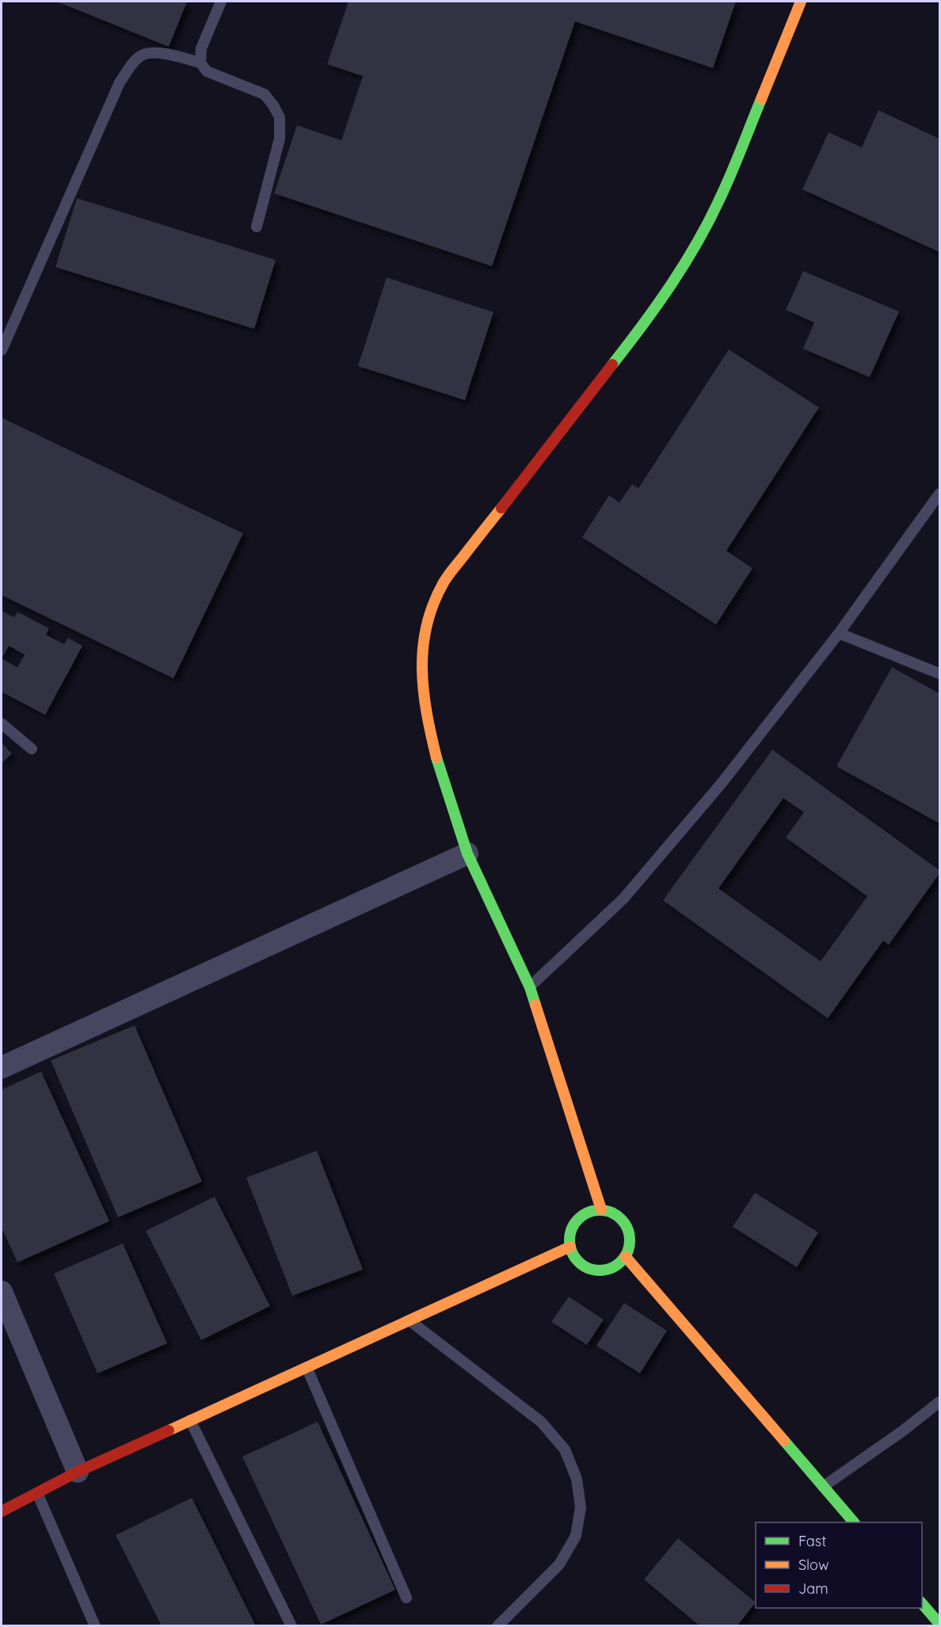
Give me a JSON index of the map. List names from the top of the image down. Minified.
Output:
{"legend":["Fast","Slow","Jam"]}
